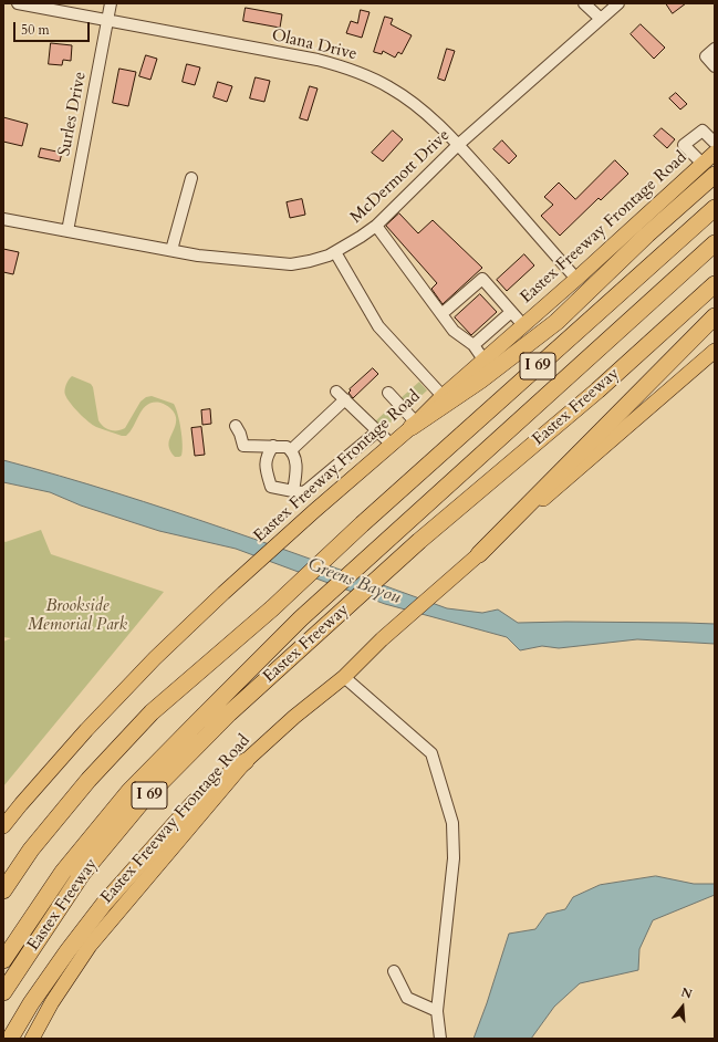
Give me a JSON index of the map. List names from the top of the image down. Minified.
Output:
{"streets":{"highway":["I 69","Eastex Freeway"],"main road":["Eastex Freeway Frontage Road"],"street":["Olana Drive","Surles Drive","McDermott Drive"]},"crossings":[["Olana Drive","Surles Drive"],["Olana Drive","McDermott Drive"],["Olana Drive","Eastex Freeway Frontage Road"],["Surles Drive","McDermott Drive"]],"water":["Greens Bayou"],"parks":["Brookside Memorial Park"],"scale_bar":"50 m","north":"top"}
